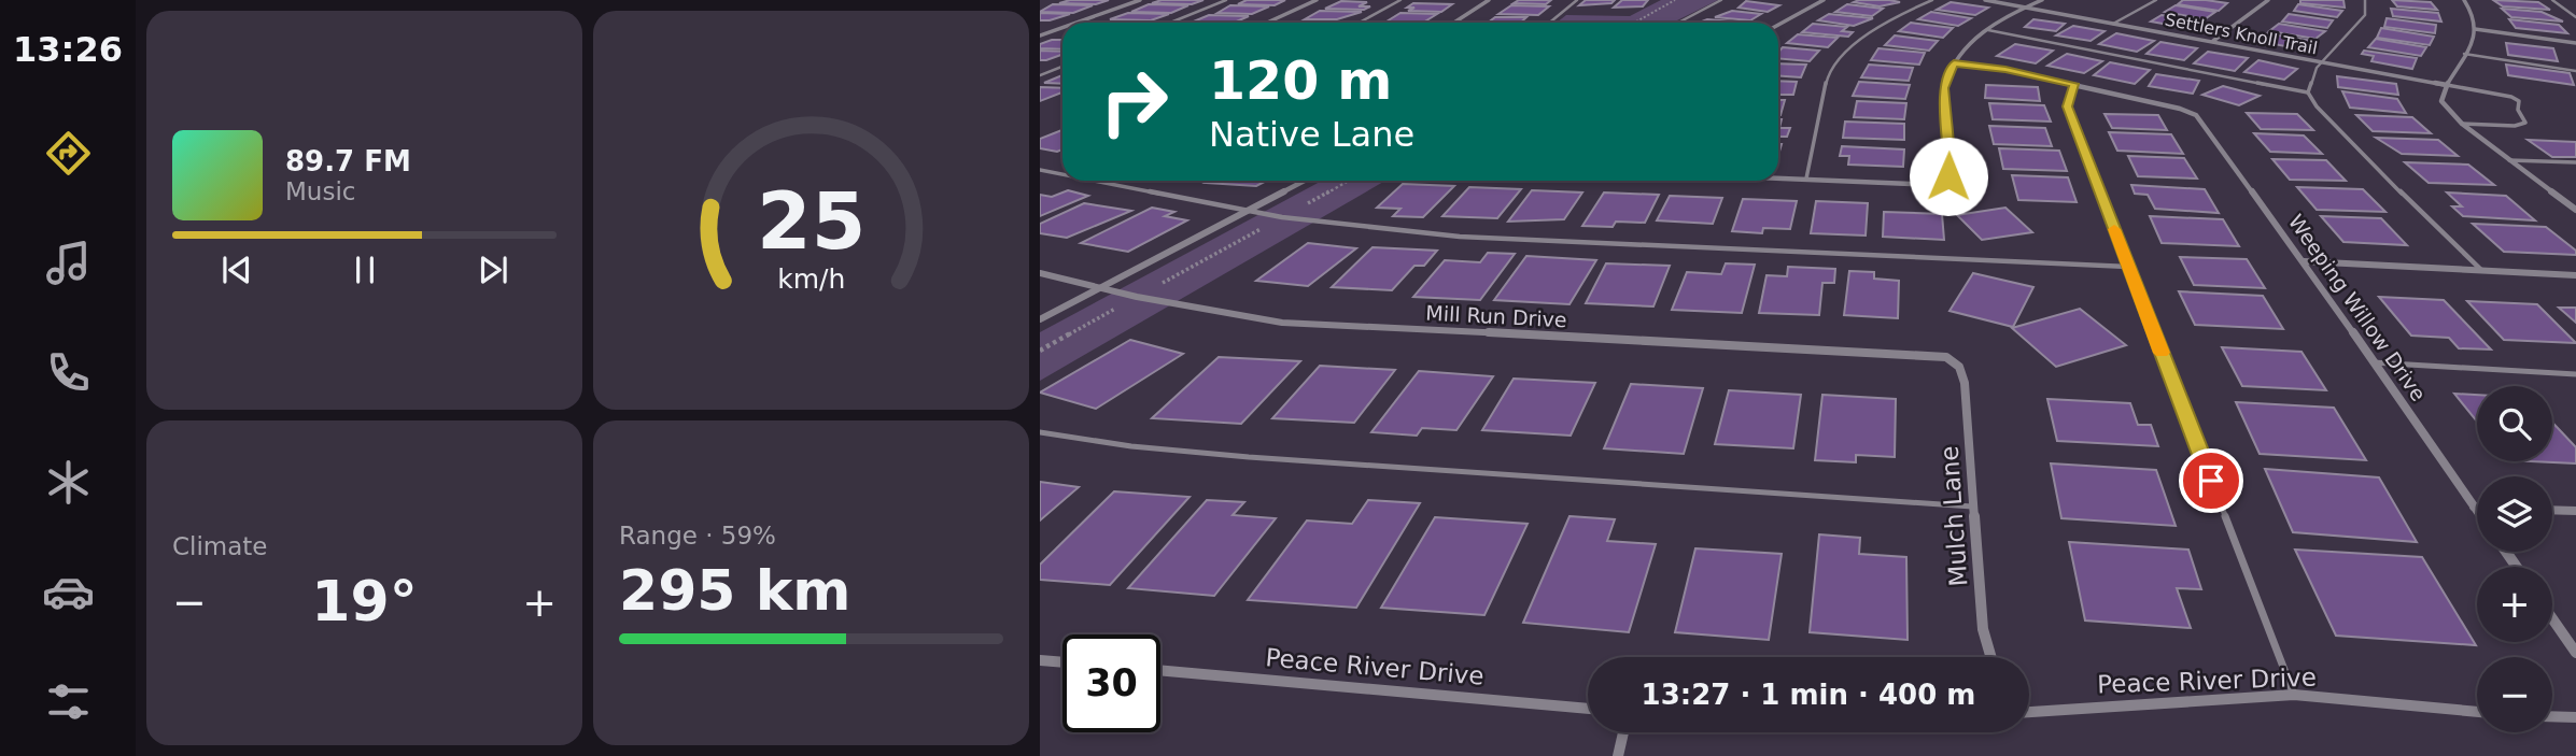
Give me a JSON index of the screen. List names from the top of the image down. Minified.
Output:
{"streets":{"street":["Settlers Knoll Trail","Weeping Willow Drive","Mill Run Drive","Mulch Lane","Peace River Drive"]},"crossings":[["Mill Run Drive","Mulch Lane"]],"page":{"tabs":"13:26","turn":["120 m","Native Lane"],"song":["89.7 FM","Music"],"map_buttons":["+","−"],"tile":["Climate",["Range · 59%","295 km"]],"heat":["−","19°","+"],"limit":"30","trip":"13:27 · 1 min · 400 m","gauge":["25","km/h"]}}
